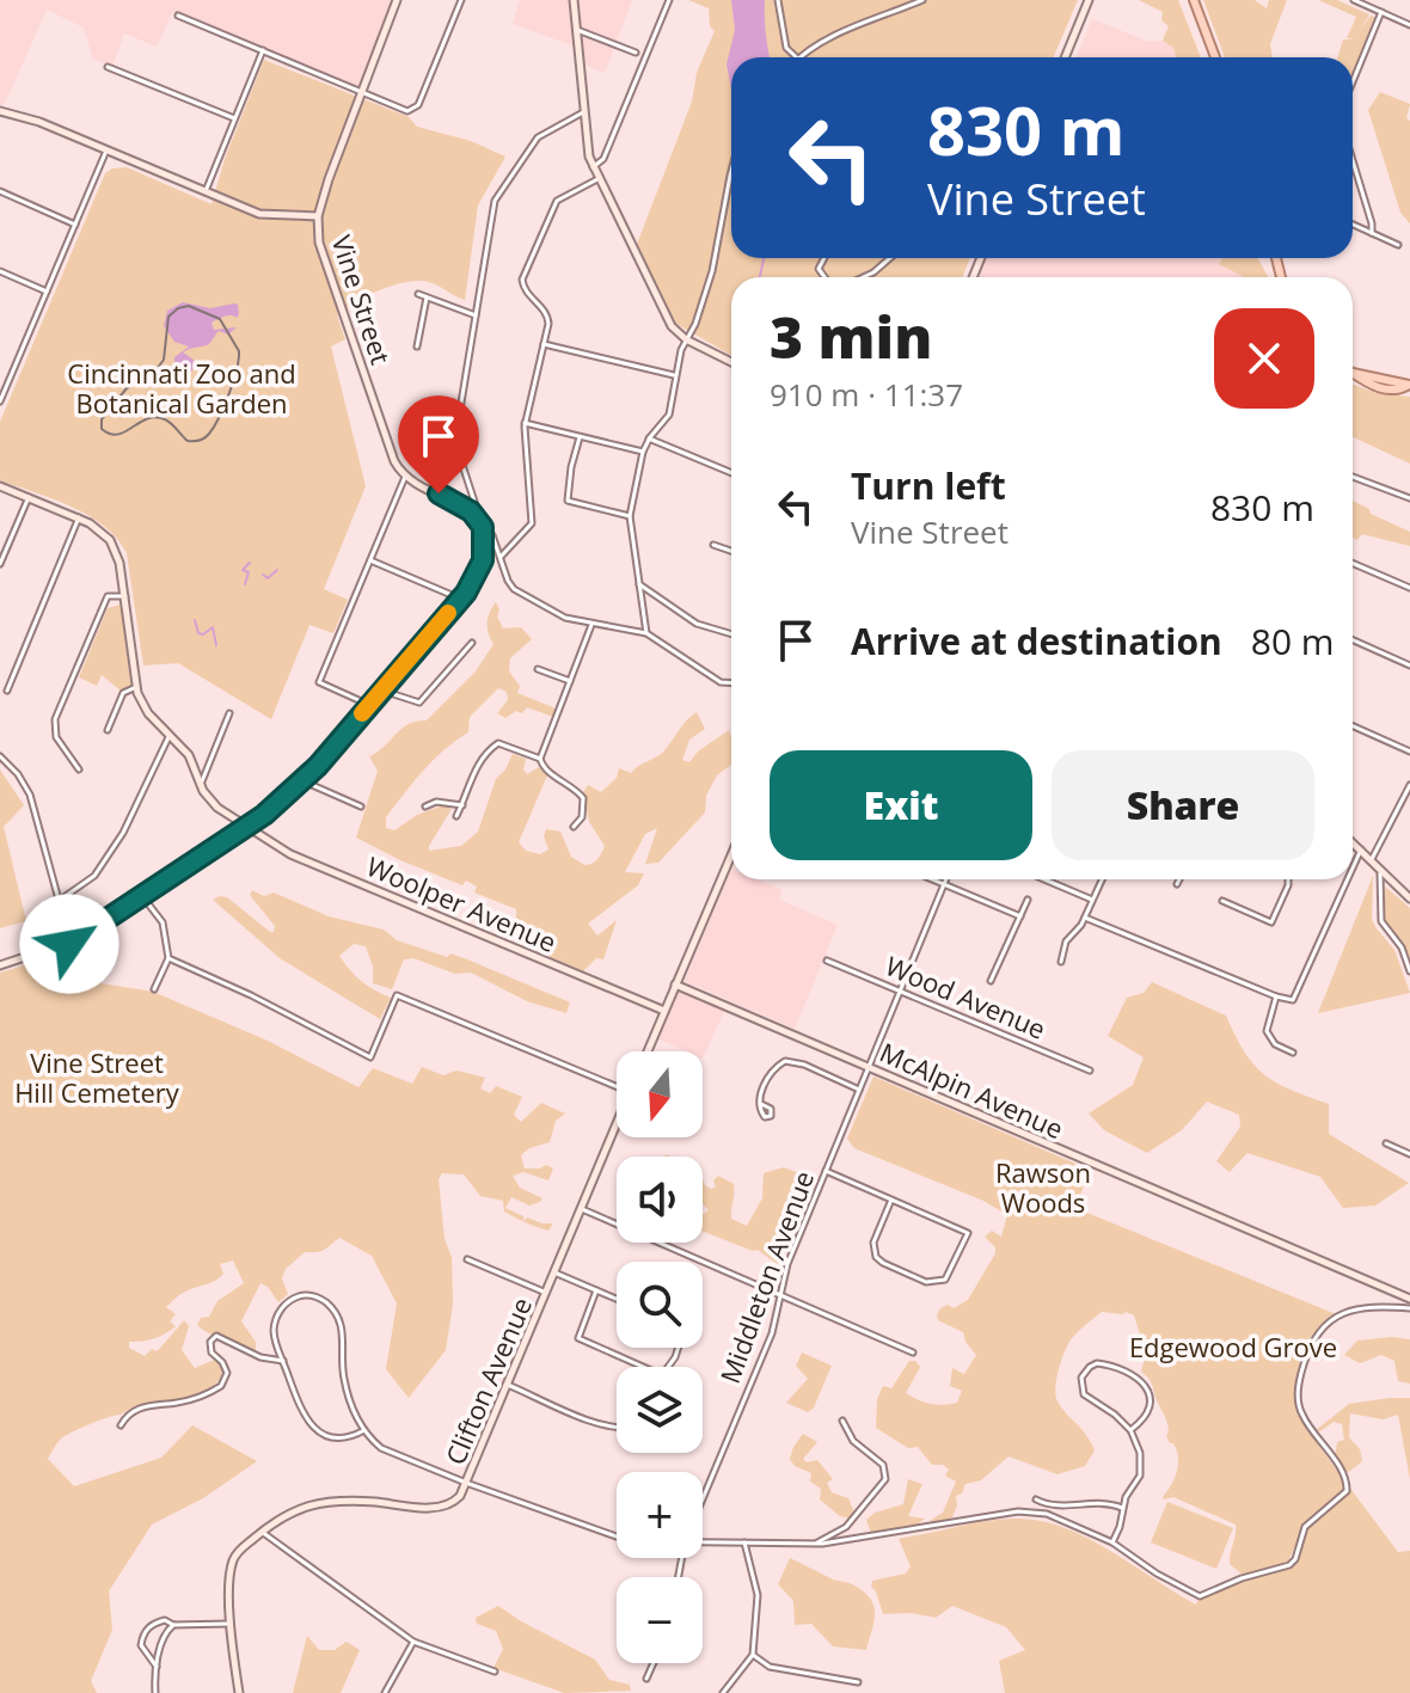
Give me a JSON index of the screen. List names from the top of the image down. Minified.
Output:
{"streets":{"main road":["Vine Street","Woolper Avenue","McAlpin Avenue","Clifton Avenue"],"street":["Wood Avenue","Middleton Avenue"]},"crossings":[["Wood Avenue","Middleton Avenue"],["McAlpin Avenue","Middleton Avenue"]],"parks":["Cincinnati Zoo and Botanical Garden","Vine Street Hill Cemetery","Rawson Woods","Edgewood Grove"],"north":"bottom","page":{"turn":["830 m","Vine Street"],"heading":["3 min","910 m · 11:37"],"list":[{"name":"Turn left","note":"Vine Street","value":"830 m"},{"name":"Arrive at destination","value":"80 m"}],"buttons":["Exit","Share"],"map_buttons":["+","−"]}}
